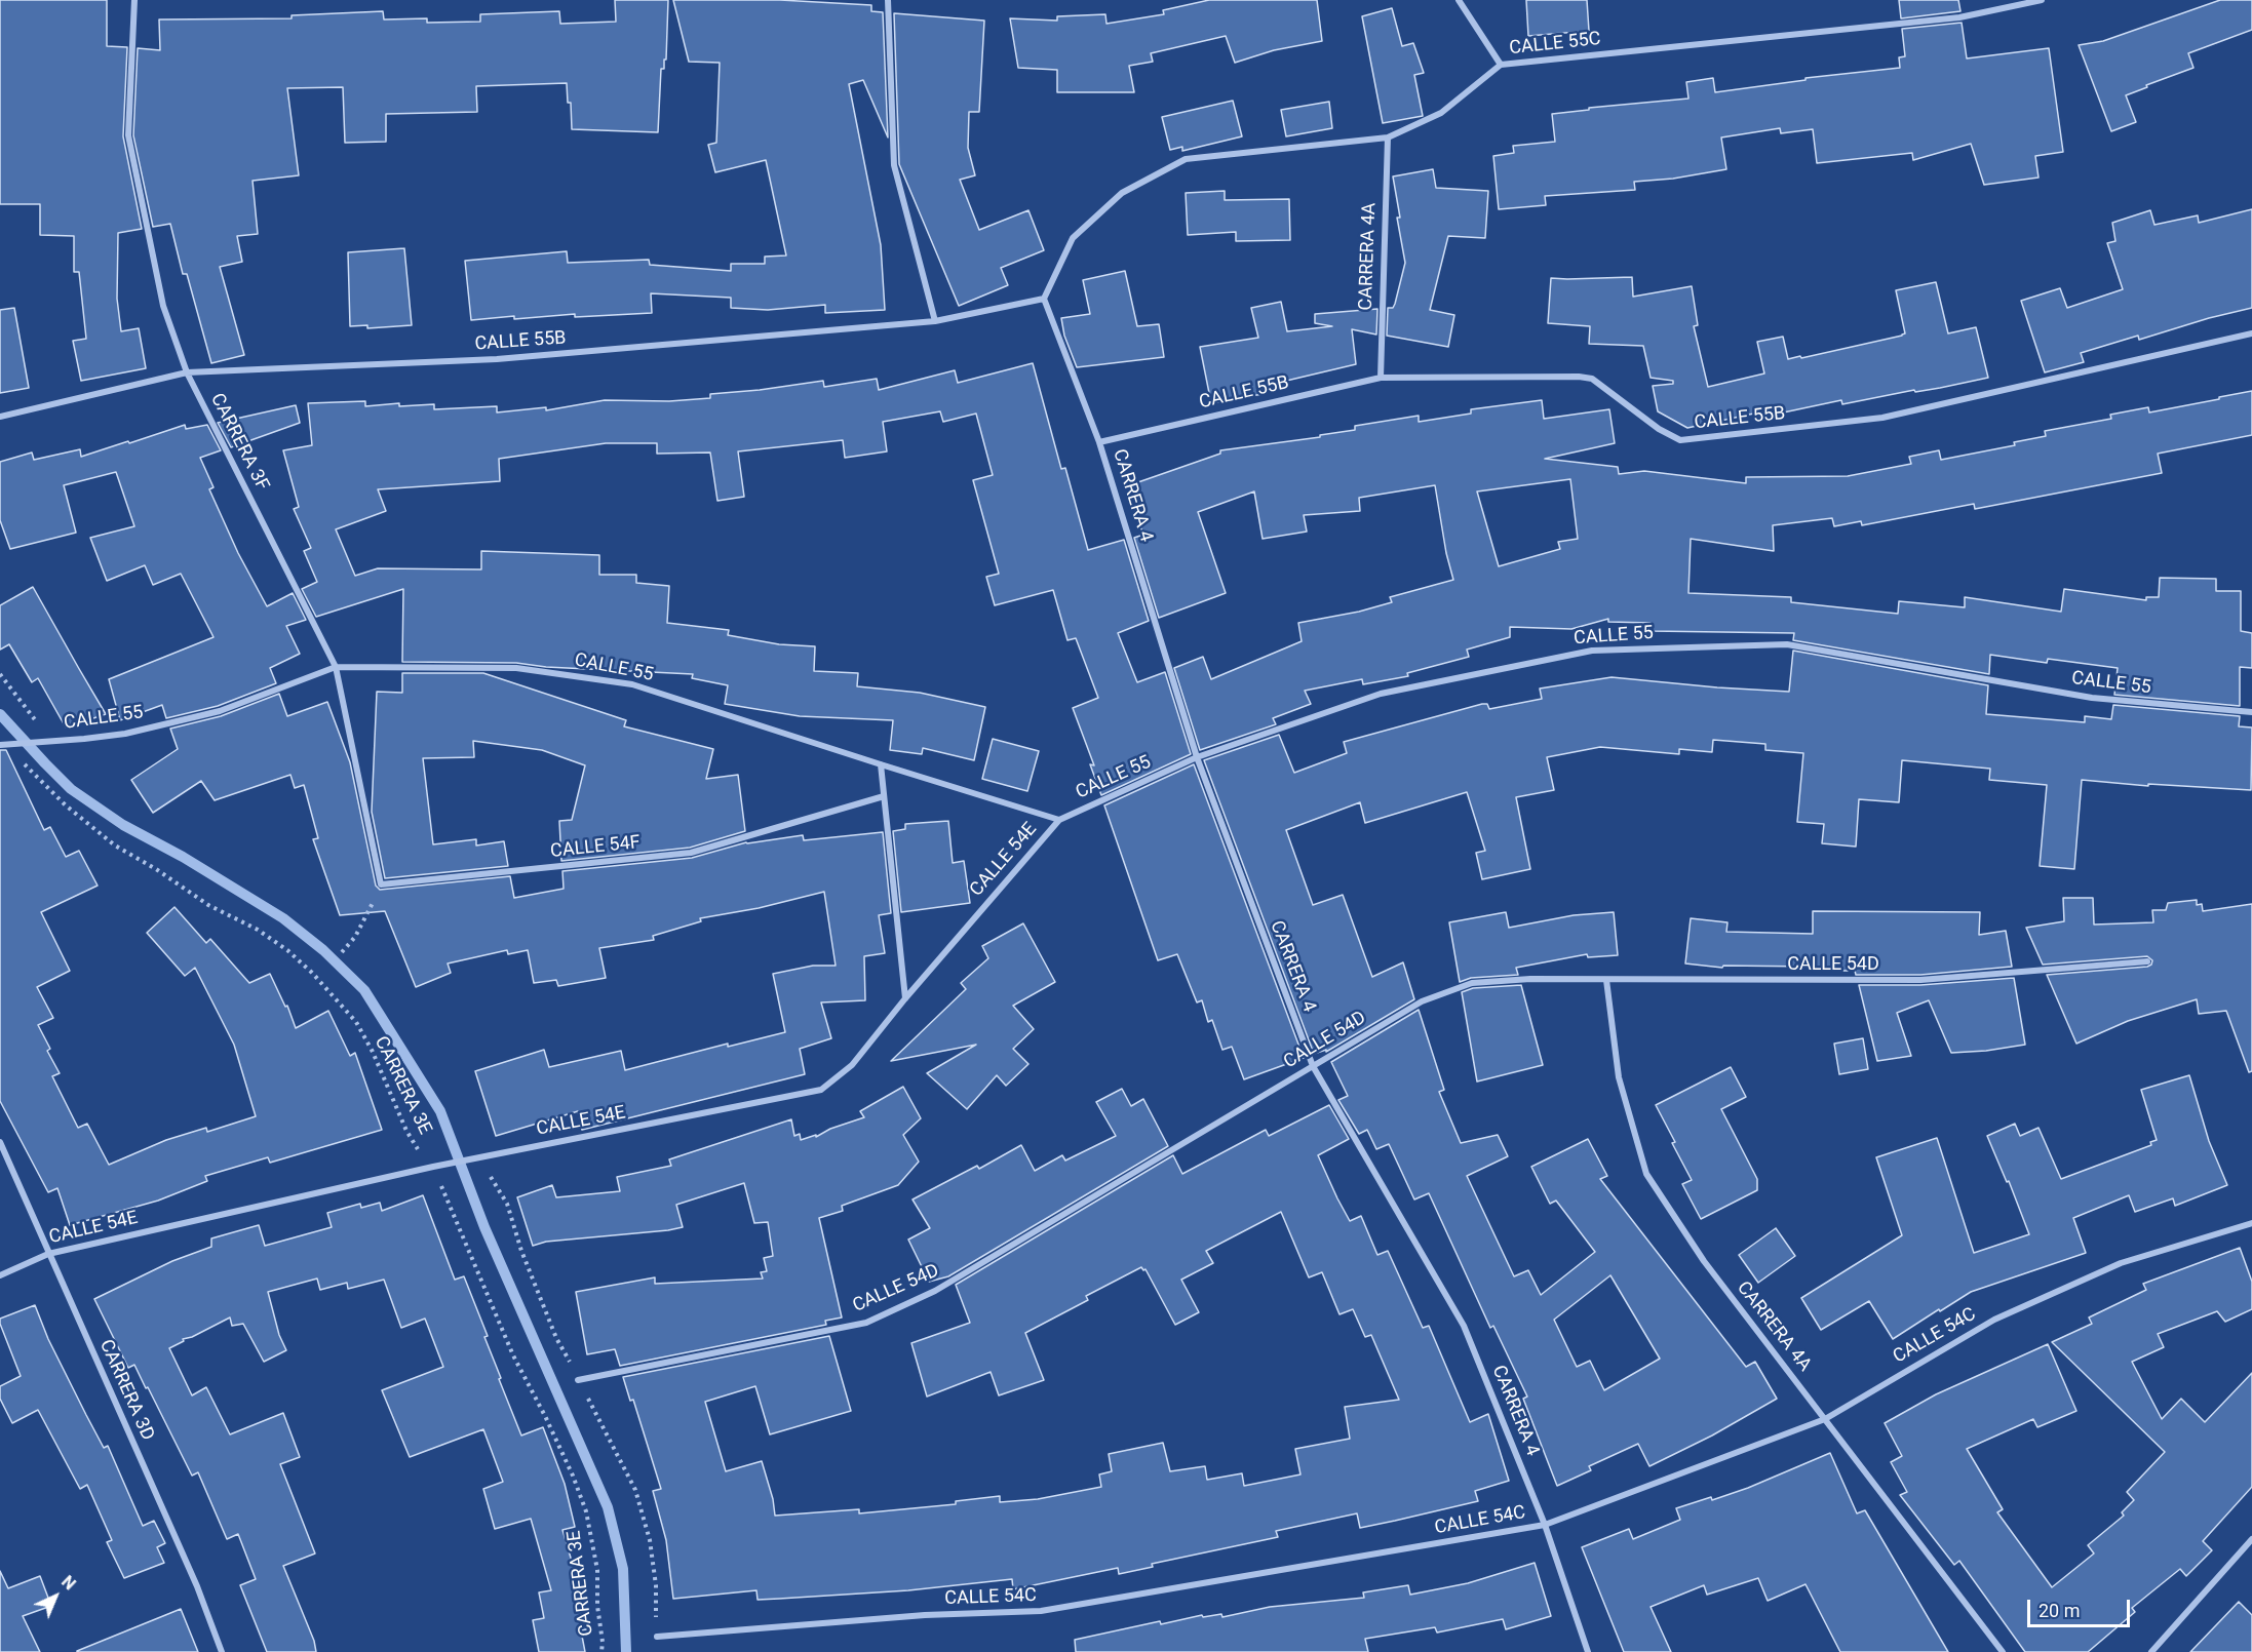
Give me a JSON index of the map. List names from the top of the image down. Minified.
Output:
{"streets":{"street":["CALLE 55C","CARRERA 4A","CALLE 55B","CARRERA 3F","CARRERA 4","CALLE 55","CALLE 54F","CALLE 54E","CALLE 54D","CALLE 54C","CARRERA 3D"],"path":["CARRERA 3E"]},"crossings":[["CALLE 55C","CARRERA 4A"],["CALLE 55C","CALLE 55B"],["CALLE 55C","CARRERA 4"],["CARRERA 4A","CALLE 55B"],["CARRERA 4A","CALLE 54D"],["CARRERA 4A","CALLE 54C"],["CALLE 55B","CARRERA 3F"],["CALLE 55B","CARRERA 4"],["CARRERA 3F","CALLE 55"],["CARRERA 3F","CALLE 54F"],["CARRERA 4","CALLE 55"],["CARRERA 4","CALLE 54D"],["CARRERA 4","CALLE 54C"],["CALLE 55","CALLE 54E"],["CALLE 55","CARRERA 3E"],["CALLE 54E","CARRERA 3E"],["CALLE 54E","CARRERA 3D"]],"scale_bar":"20 m","north":"top right"}
